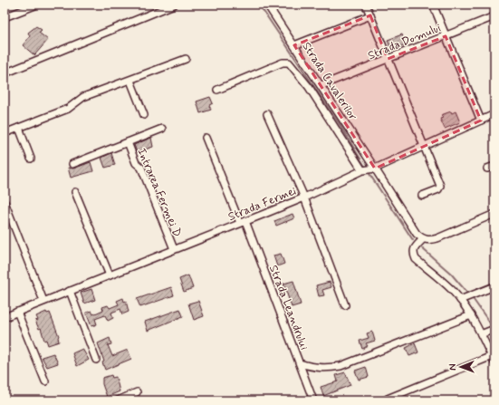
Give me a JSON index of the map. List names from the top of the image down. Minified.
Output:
{"streets":{"street":["Strada Domului","Strada Cavalerilor","Intrarea Fermei D","Strada Fermei","Strada Leandrului"]},"crossings":[["Strada Domului","Strada Cavalerilor"],["Strada Cavalerilor","Strada Fermei"],["Intrarea Fermei D","Strada Fermei"],["Strada Fermei","Strada Leandrului"]],"north":"left"}
